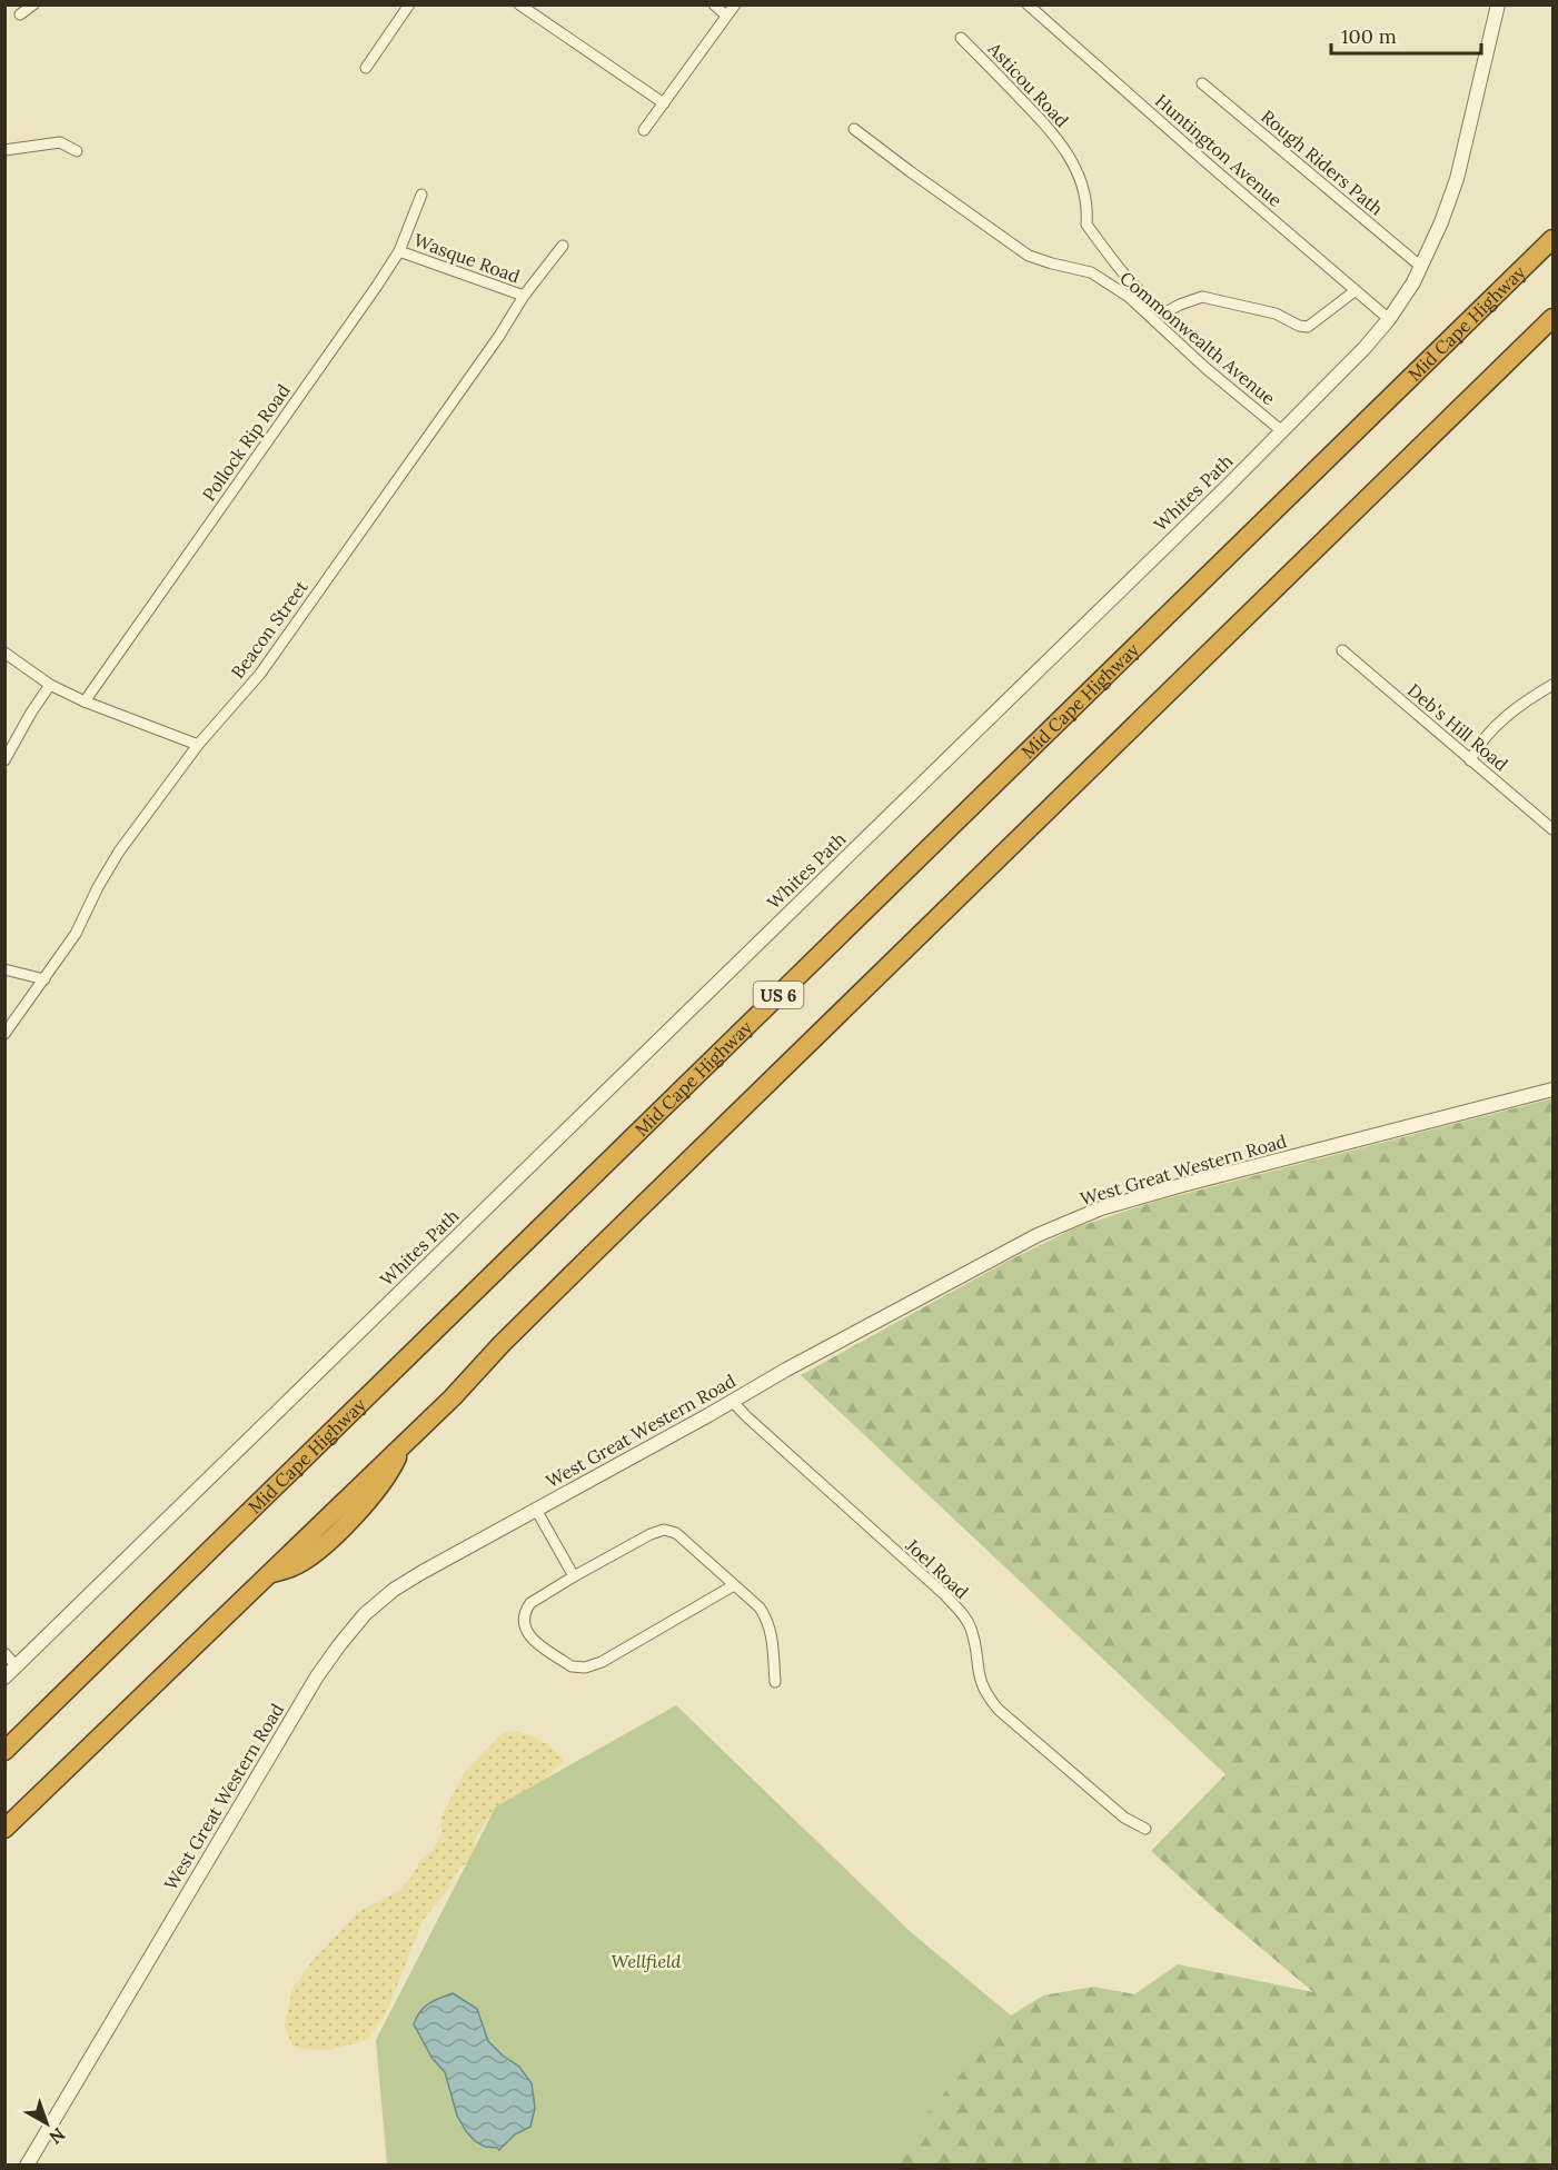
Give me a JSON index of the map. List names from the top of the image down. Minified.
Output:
{"streets":{"highway":["Mid Cape Highway","US 6"],"street":["Asticou Road","Huntington Avenue","Rough Riders Path","Wasque Road","Commonwealth Avenue","Pollock Rip Road","Whites Path","Beacon Street","Deb's Hill Road","West Great Western Road","Joel Road"]},"crossings":[["Asticou Road","Huntington Avenue"],["Huntington Avenue","Whites Path"],["Rough Riders Path","Whites Path"],["Wasque Road","Pollock Rip Road"],["Wasque Road","Beacon Street"],["Commonwealth Avenue","Whites Path"],["West Great Western Road","Joel Road"]],"parks":["Wellfield"],"scale_bar":"100 m","north":"bottom right"}
